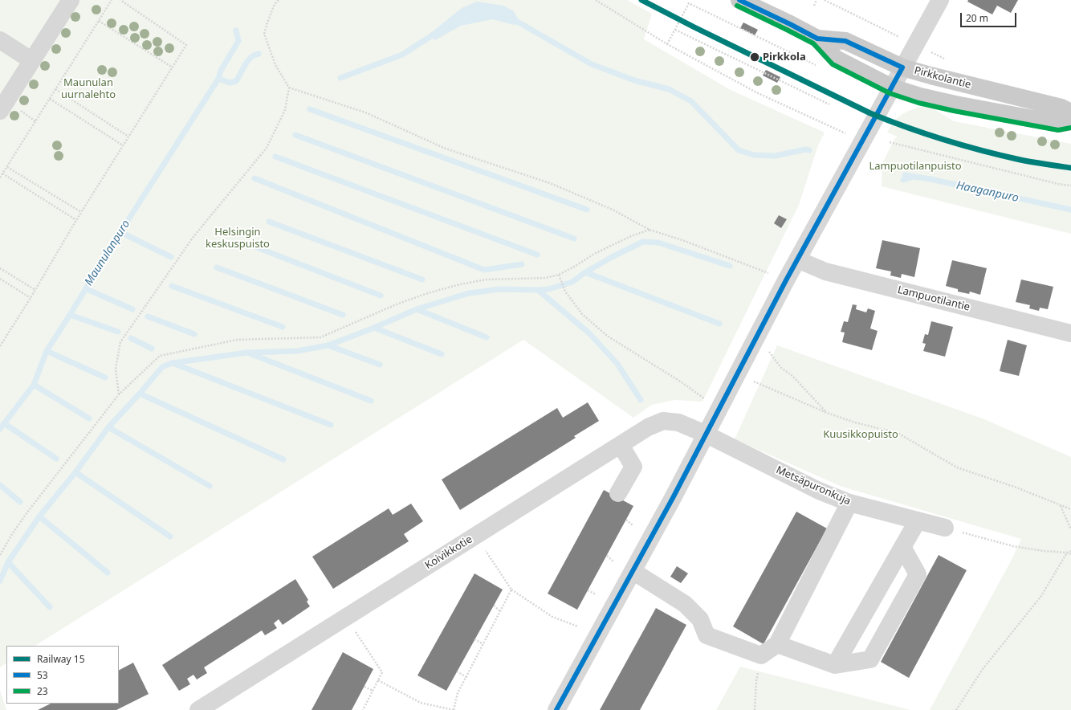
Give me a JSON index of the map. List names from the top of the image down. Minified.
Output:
{"streets":{"main road":["Pirkkolantie"],"street":["Lampuotilantie","Metsäpuronkuja","Koivikkotie"]},"crossings":[["Metsäpuronkuja","Koivikkotie"]],"water":["Haaganpuro","Maunulanpuro"],"parks":["Maunulan uurnalehto","Lampuotilanpuisto","Helsingin keskuspuisto","Kuusikkopuisto"],"places":["Pirkkola"],"lines":["rail line 15","transit line 53","transit line 23"],"legend":["Railway 15","53","23"],"scale_bar":"20 m"}
